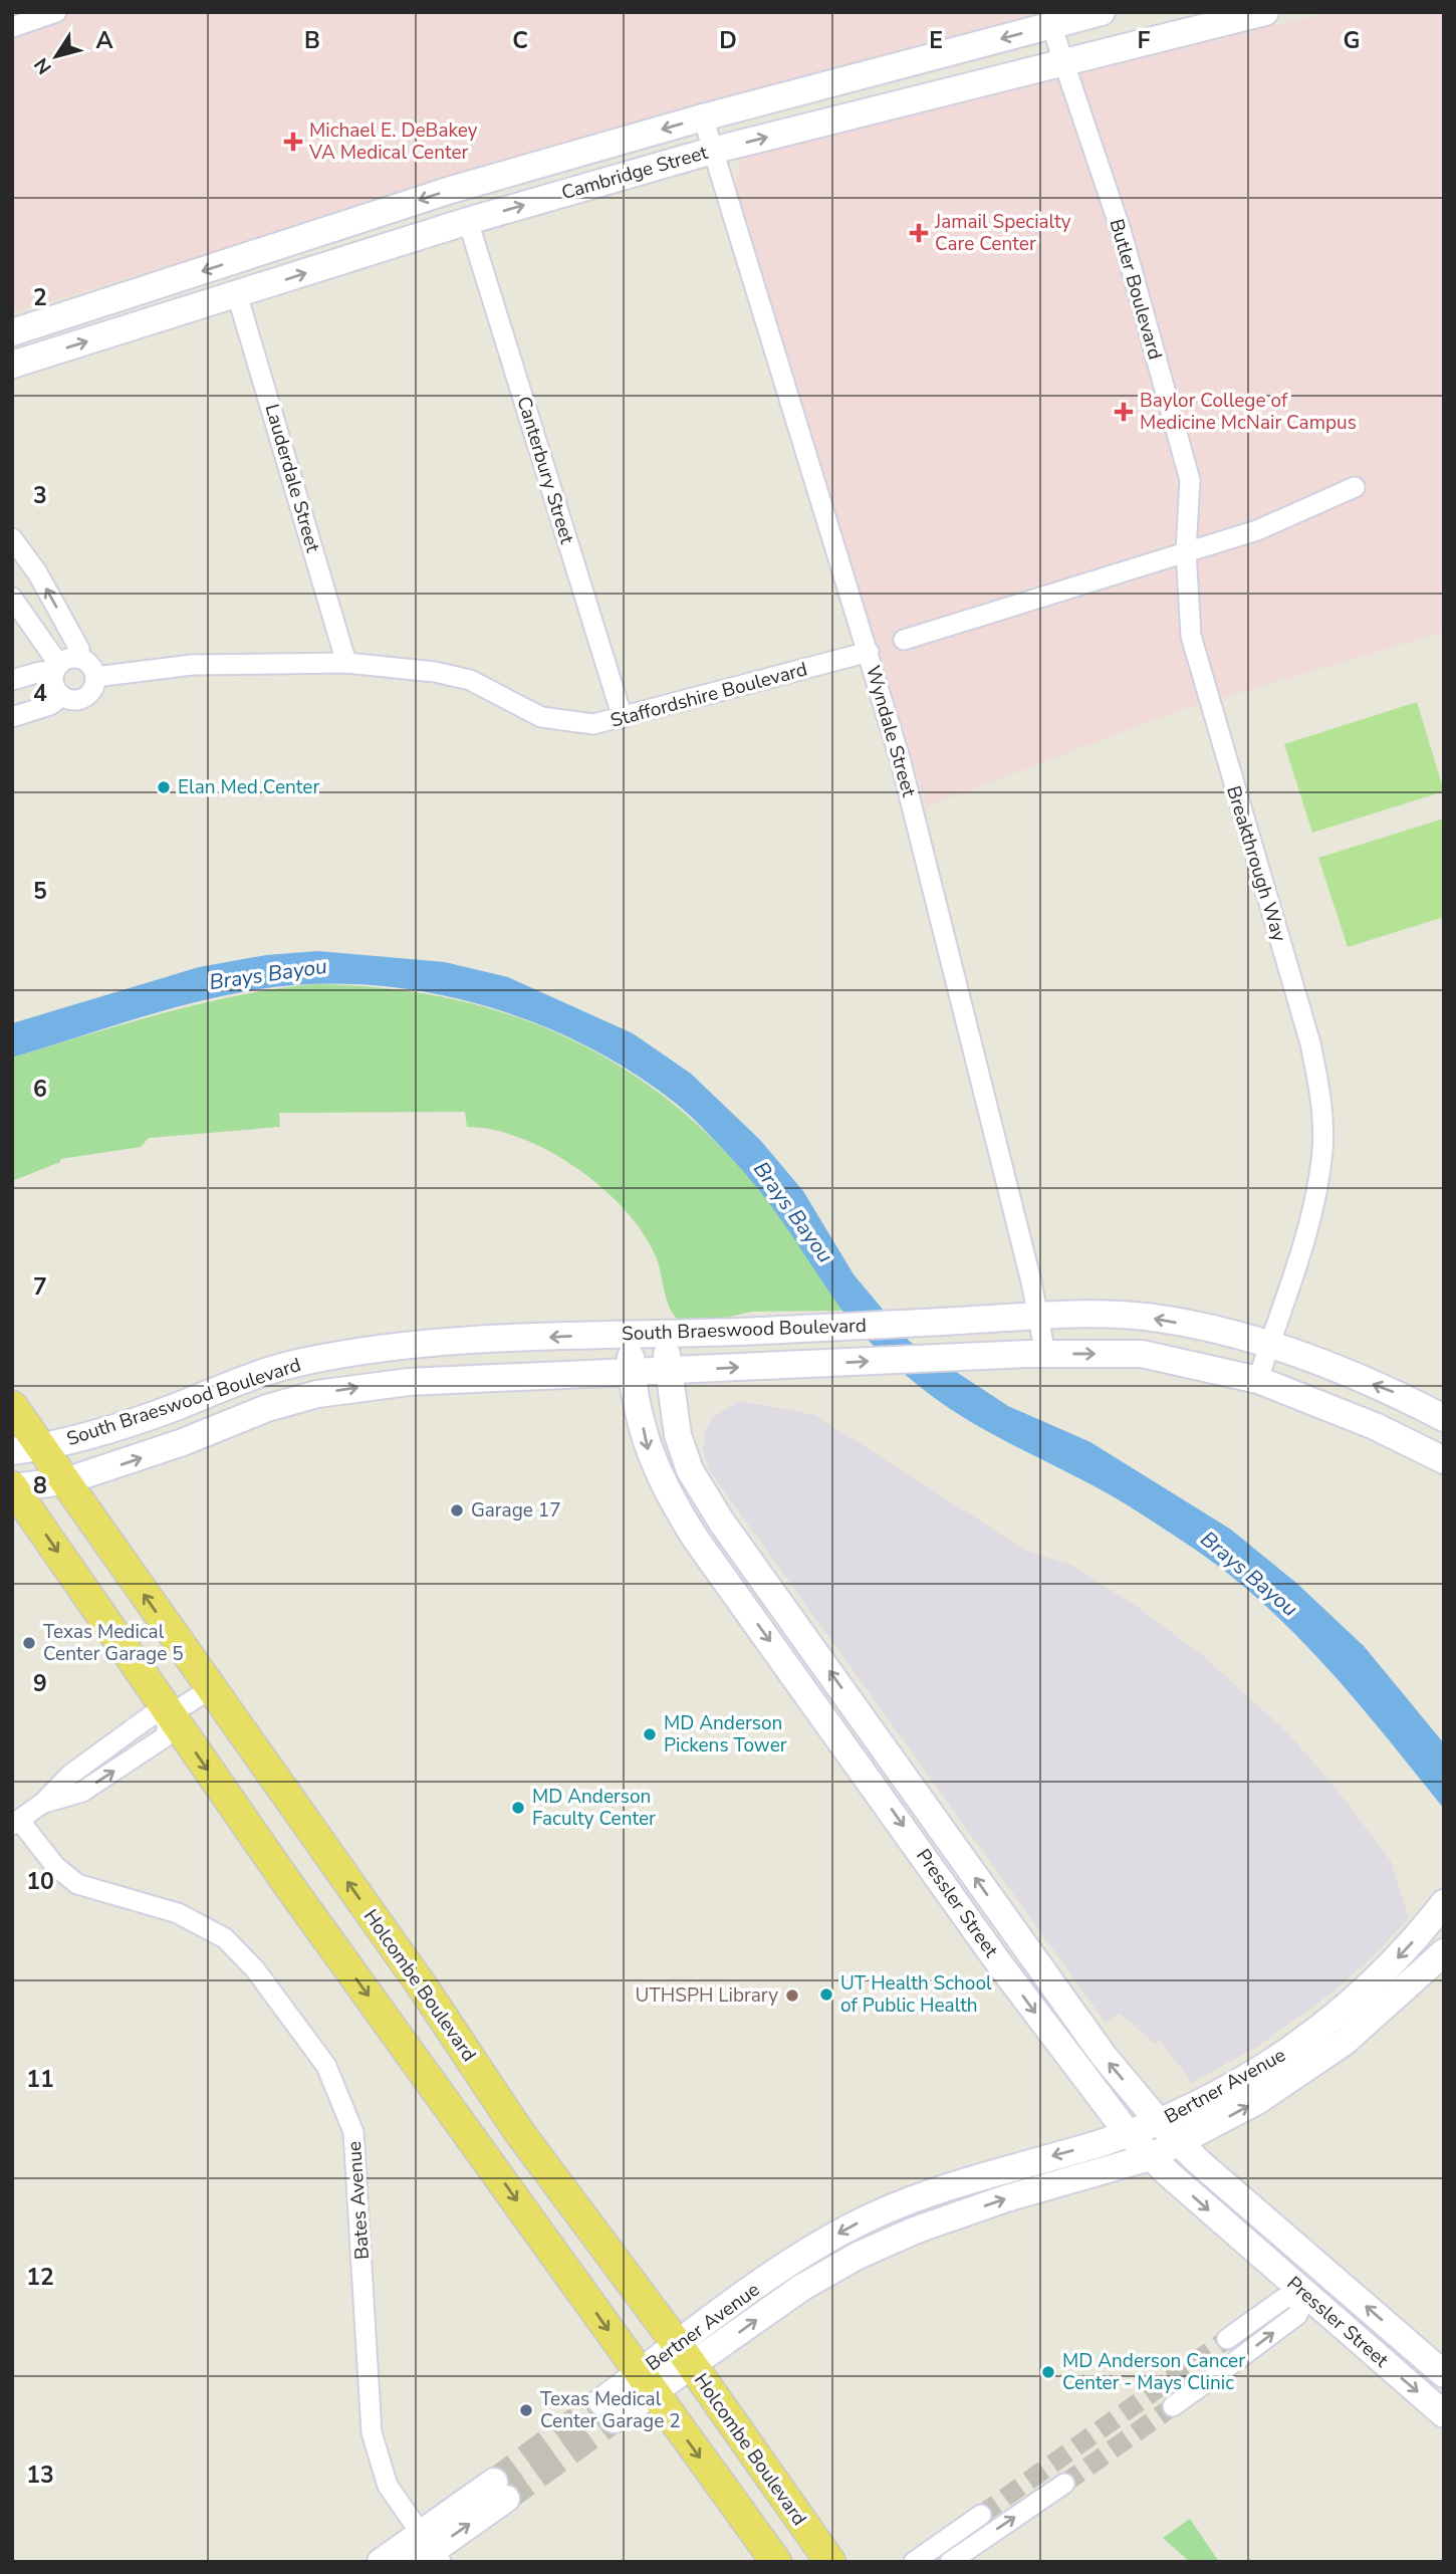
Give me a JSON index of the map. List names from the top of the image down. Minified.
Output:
{"streets":{"main road":["Holcombe Boulevard"],"street":["Cambridge Street","Butler Boulevard","Canterbury Street","Lauderdale Street","Staffordshire Boulevard","Wyndale Street","Breakthrough Way","South Braeswood Boulevard","Pressler Street","Bertner Avenue","Bates Avenue"]},"crossings":[["Cambridge Street","Butler Boulevard"],["Cambridge Street","Canterbury Street"],["Cambridge Street","Lauderdale Street"],["Cambridge Street","Wyndale Street"],["Butler Boulevard","Breakthrough Way"],["Canterbury Street","Staffordshire Boulevard"],["Lauderdale Street","Staffordshire Boulevard"],["Staffordshire Boulevard","Wyndale Street"],["Wyndale Street","South Braeswood Boulevard"],["Breakthrough Way","South Braeswood Boulevard"],["South Braeswood Boulevard","Pressler Street"],["South Braeswood Boulevard","Holcombe Boulevard"],["Pressler Street","Bertner Avenue"],["Holcombe Boulevard","Bertner Avenue"]],"water":["Brays Bayou"],"places":{"health":["Michael E. DeBakey VA Medical Center","Jamail Specialty Care Center","Baylor College of Medicine McNair Campus"],"other":["Elan Med Center","Garage 17","Texas Medical Center Garage 5","MD Anderson Pickens Tower","MD Anderson Faculty Center","UT Health School of Public Health","UTHSPH Library","MD Anderson Cancer Center - Mays Clinic","Texas Medical Center Garage 2"]},"north":"bottom left","grid":{"columns":["A","B","C","D","E","F","G"],"rows":["2","3","4","5","6","7","8","9","10","11","12","13"]}}
